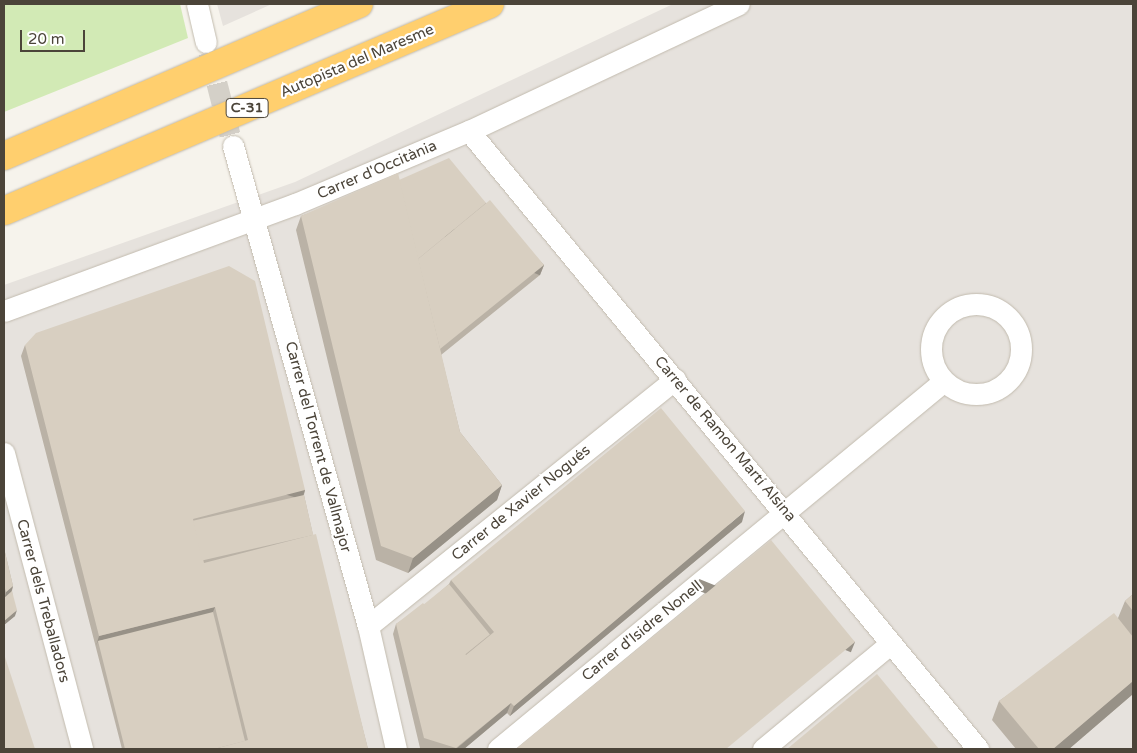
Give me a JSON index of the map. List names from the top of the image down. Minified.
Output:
{"streets":{"highway":["Autopista del Maresme","C-31"],"street":["Carrer d'Occitània","Carrer de Ramon Martí Alsina","Carrer del Torrent de Vallmajor","Carrer de Xavier Nogués","Carrer dels Treballadors","Carrer d'Isidre Nonell"]},"crossings":[["Carrer d'Occitània","Carrer de Ramon Martí Alsina"],["Carrer d'Occitània","Carrer del Torrent de Vallmajor"],["Carrer de Ramon Martí Alsina","Carrer de Xavier Nogués"],["Carrer de Ramon Martí Alsina","Carrer d'Isidre Nonell"],["Carrer del Torrent de Vallmajor","Carrer de Xavier Nogués"]],"scale_bar":"20 m"}
